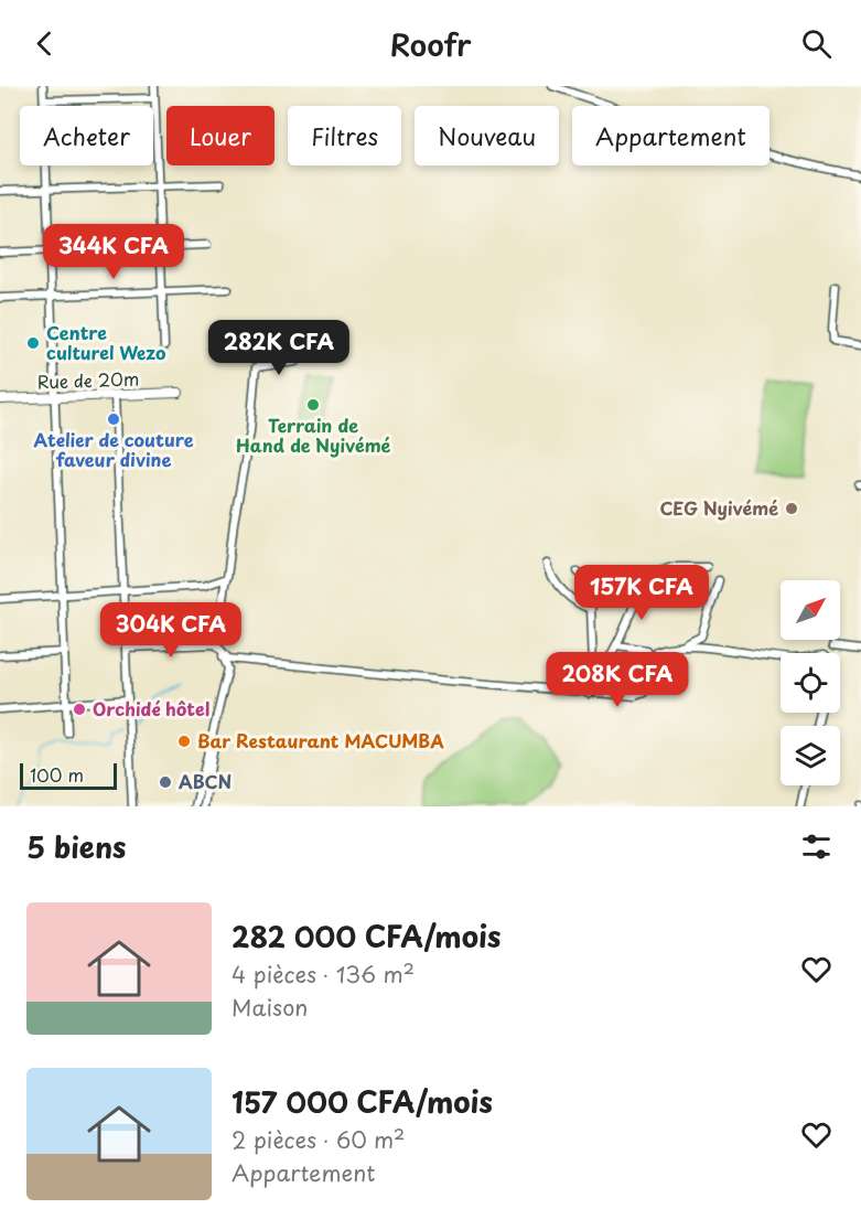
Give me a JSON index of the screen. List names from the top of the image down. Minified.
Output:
{"streets":{"street":["Rue de 20m"]},"places":["Centre culturel Wezo","Terrain de Hand de Nyivémé","Atelier de couture faveur divine","CEG Nyivémé","Orchidé hôtel","Bar Restaurant MACUMBA","ABCN"],"scale_bar":"100 m","north":"top right","page":{"header":"Roofr","chip":["Acheter","Louer","Filtres","Nouveau","Appartement"],"price":["344K CFA","282K CFA","157K CFA","304K CFA","208K CFA"],"scale":"100 m","heading":"5 biens","list":[{"name":"282 000 CFA/mois","note":"4 pièces · 136 m² · Maison"},{"name":"157 000 CFA/mois","note":"2 pièces · 60 m² · Appartement"}]}}
